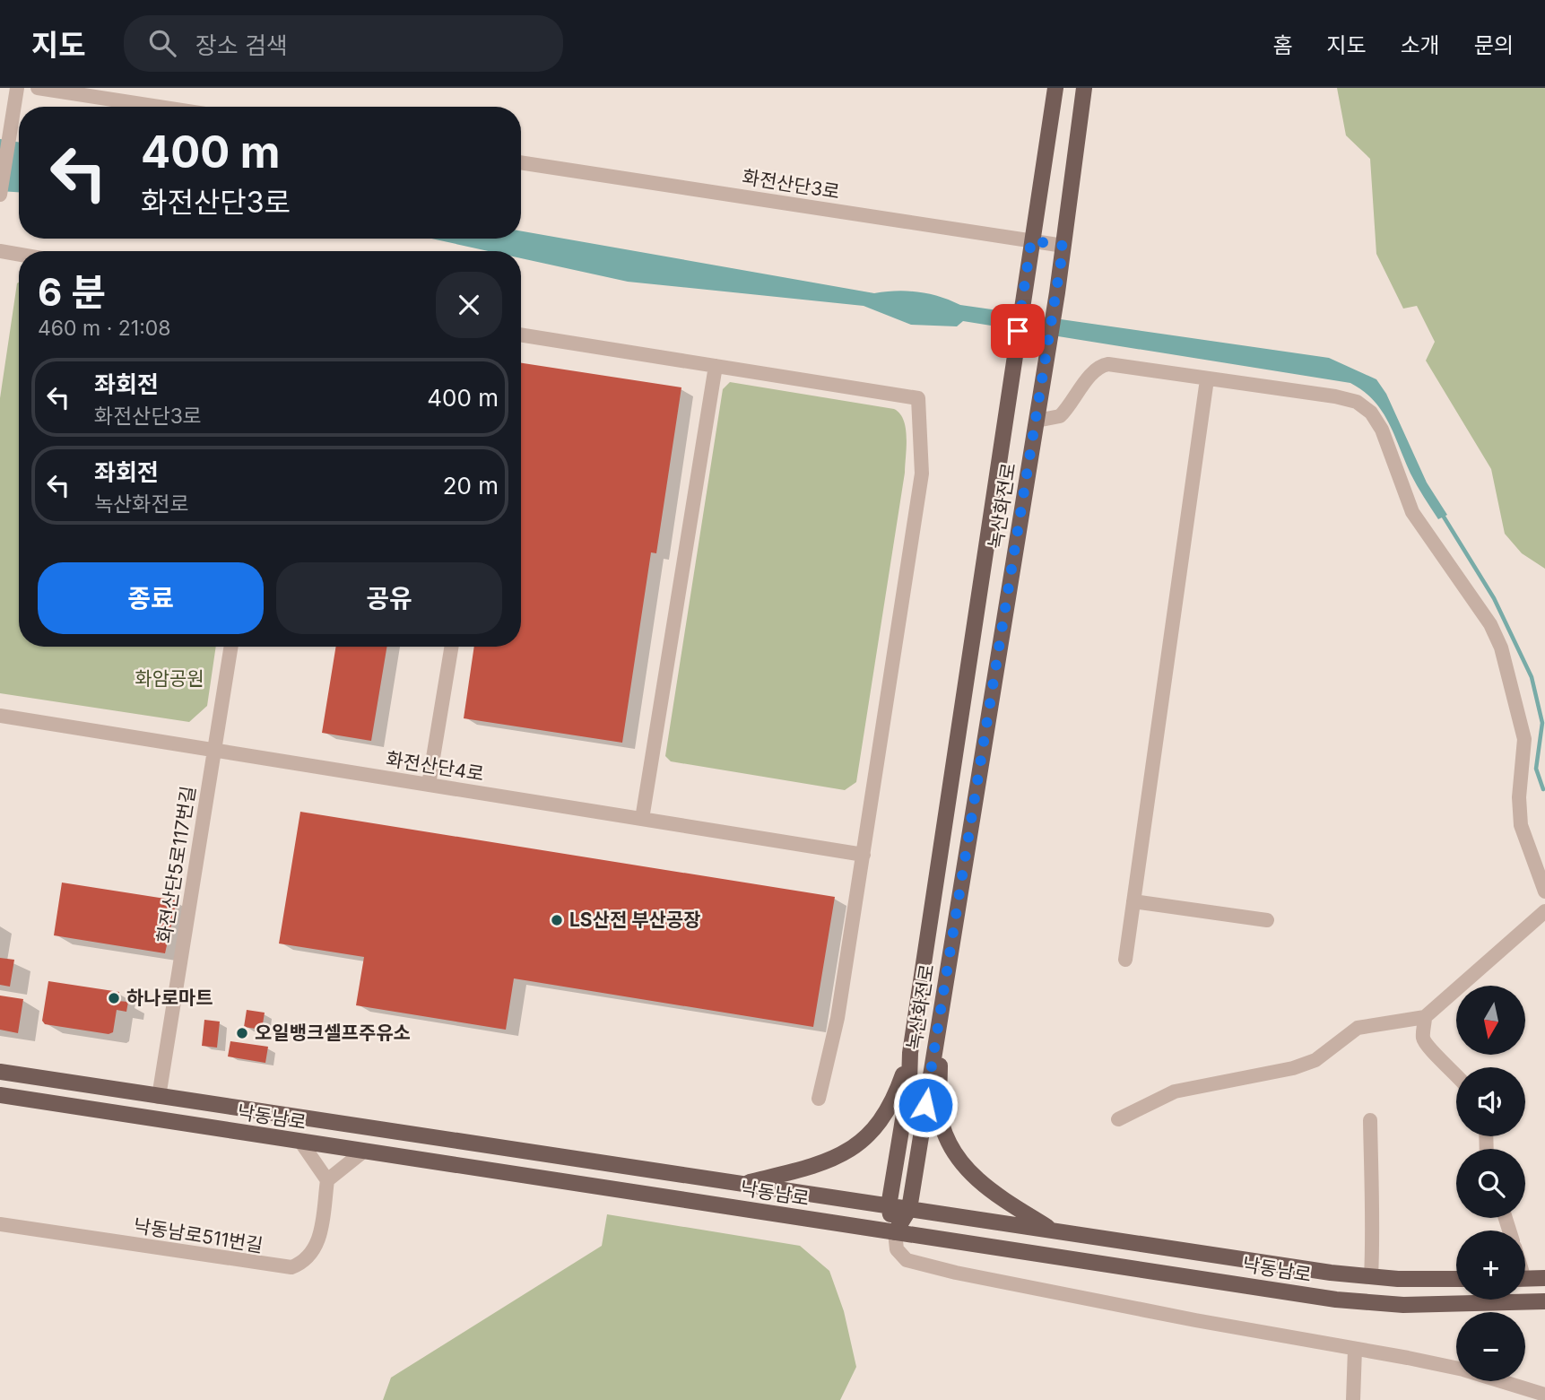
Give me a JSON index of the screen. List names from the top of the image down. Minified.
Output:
{"streets":{"main road":["녹산화전로","낙동남로"],"street":["화전산단3로","화전산단4로","화전산단5로117번길","낙동남로511번길"]},"crossings":[["화전산단3로","녹산화전로"],["녹산화전로","낙동남로"],["화전산단4로","화전산단5로117번길"],["화전산단5로117번길","낙동남로"]],"parks":["화암공원"],"places":["LS산전 부산공장","하나로마트","오일뱅크셀프주유소"],"north":"bottom","page":{"header":"지도","search":"장소 검색","nav":["홈","지도","소개","문의"],"turn":["400 m","화전산단3로"],"heading":["6 분","460 m · 21:08"],"list":[{"name":"좌회전","note":"화전산단3로","value":"400 m"},{"name":"좌회전","note":"녹산화전로","value":"20 m"}],"buttons":["종료","공유"],"map_buttons":["+","−"]}}
